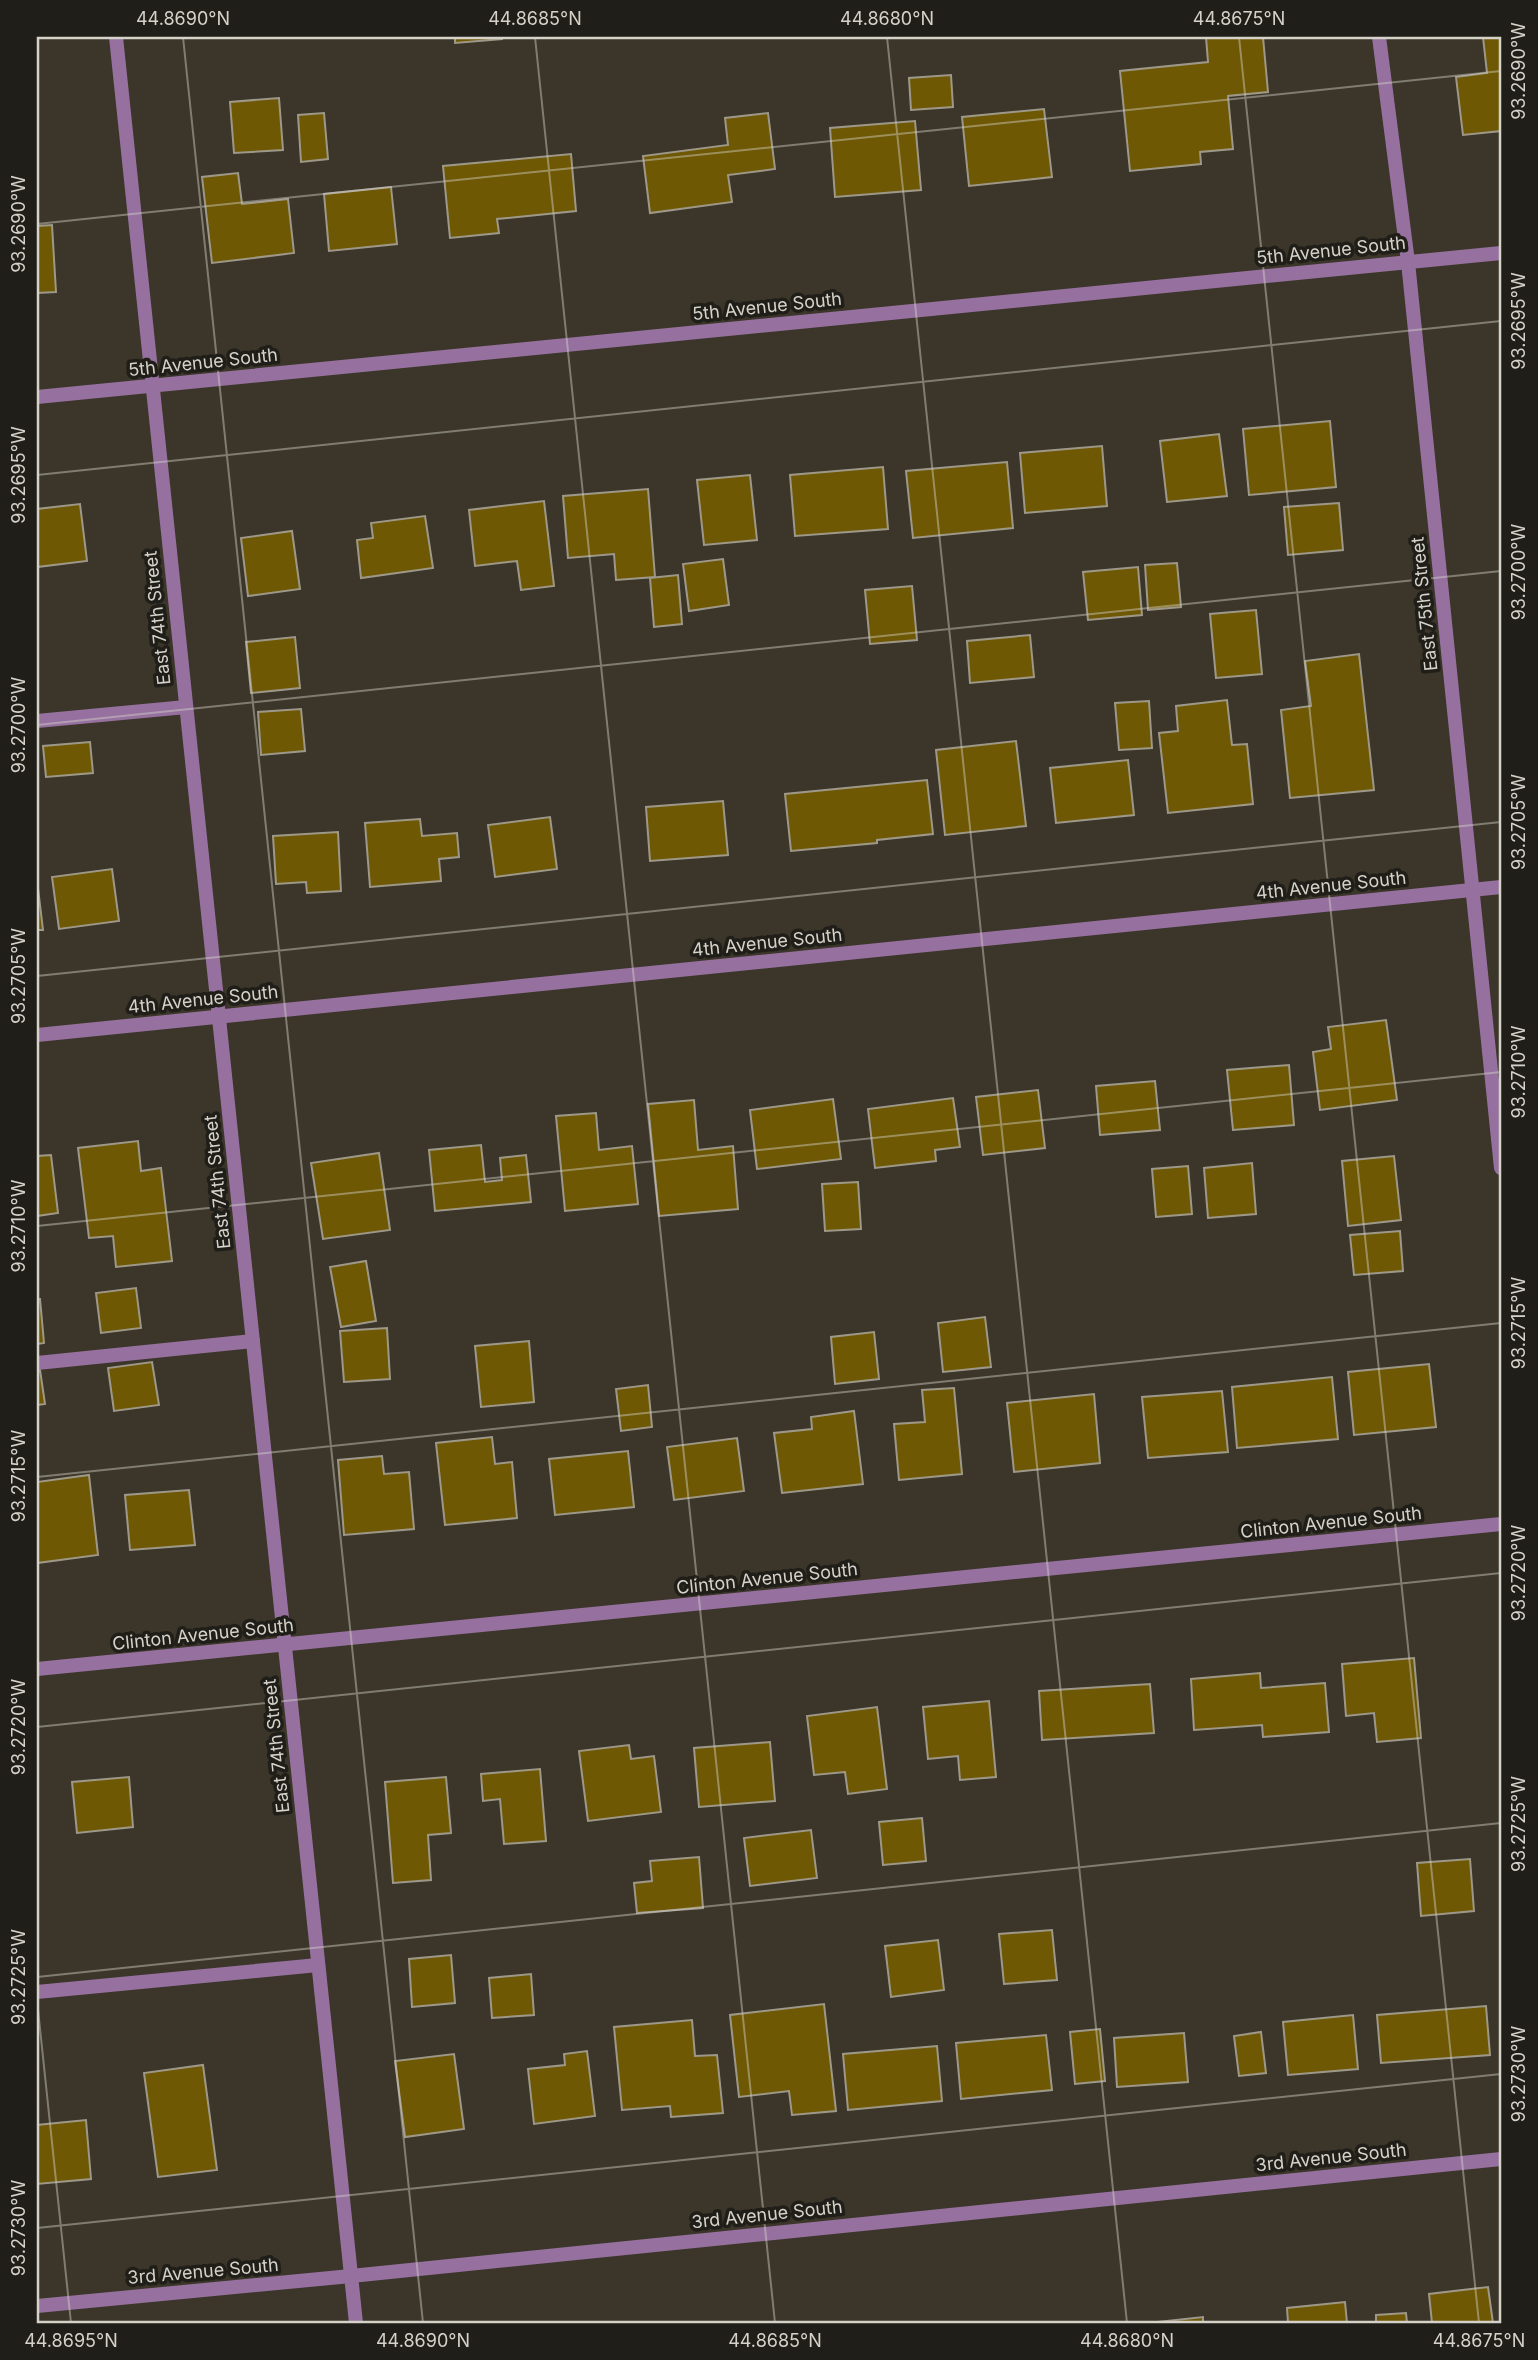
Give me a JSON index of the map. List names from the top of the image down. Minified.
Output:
{"streets":{"street":["5th Avenue South","East 75th Street","East 74th Street","4th Avenue South","Clinton Avenue South","3rd Avenue South"]},"crossings":[["5th Avenue South","East 75th Street"],["5th Avenue South","East 74th Street"],["East 75th Street","4th Avenue South"],["East 74th Street","4th Avenue South"],["East 74th Street","Clinton Avenue South"],["East 74th Street","3rd Avenue South"]],"coordinates":["44.8690°N","44.8685°N","44.8680°N","44.8675°N","93.2690°W","93.2695°W","93.2700°W","93.2705°W","93.2710°W","93.2715°W","93.2720°W","93.2725°W","93.2730°W","44.8695°N"]}
